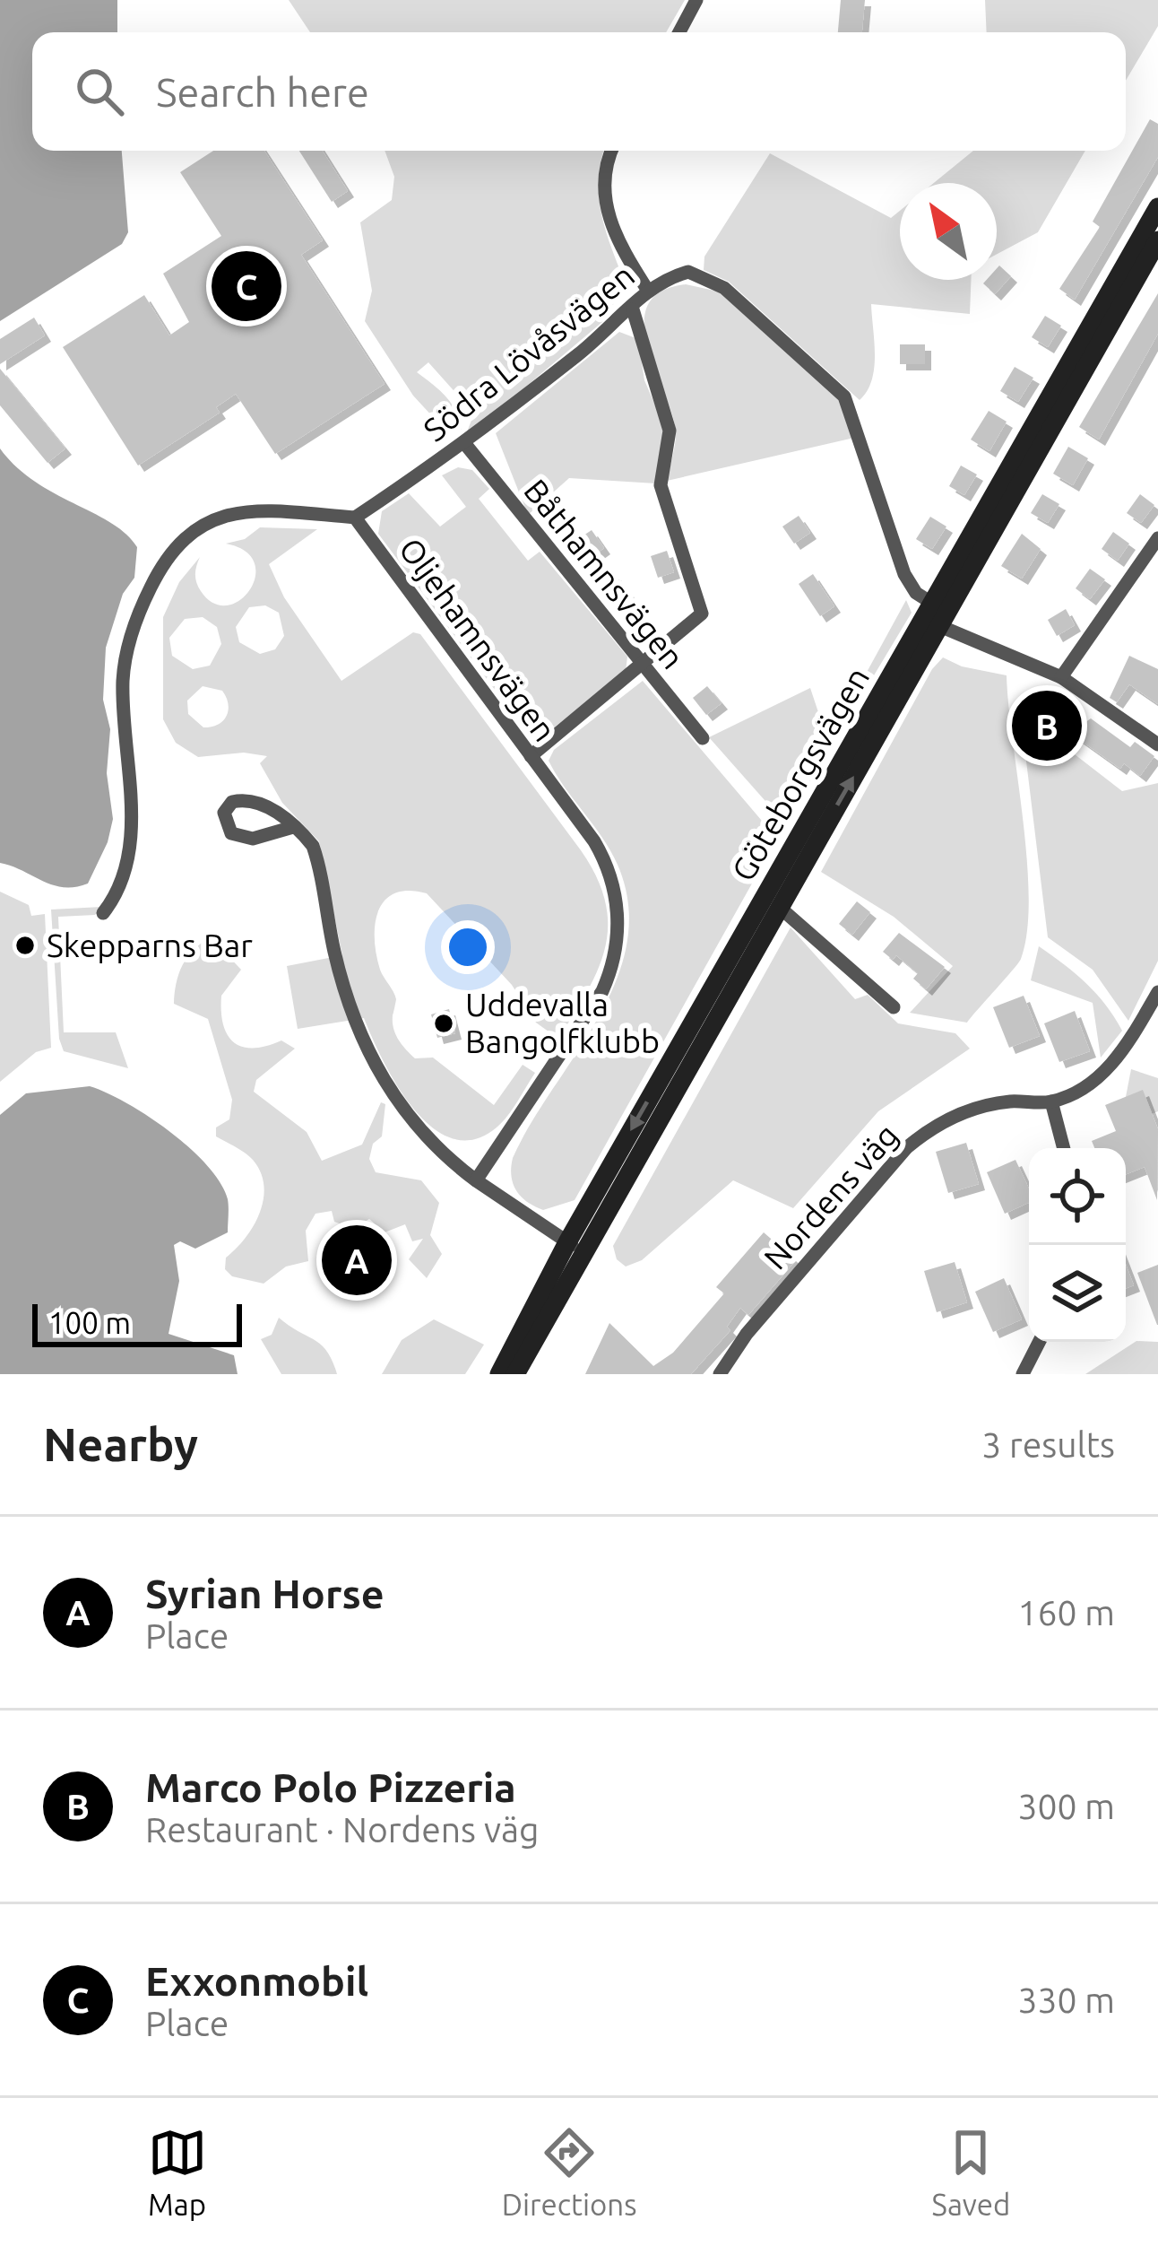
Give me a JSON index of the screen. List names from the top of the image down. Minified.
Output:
{"streets":{"main road":["Göteborgsvägen"],"street":["Södra Lövåsvägen","Båthamnsvägen","Oljehamnsvägen","Nordens väg"]},"crossings":[["Södra Lövåsvägen","Båthamnsvägen"],["Södra Lövåsvägen","Oljehamnsvägen"],["Södra Lövåsvägen","Göteborgsvägen"]],"places":["Skepparns Bar","Uddevalla Bangolfklubb"],"scale_bar":"100 m","north":"top left","page":{"search":"Search here","pins":["C","B","A"],"scale":"100 m","heading":["Nearby","3 results"],"list":[{"mark":"A","name":"Syrian Horse","note":"Place","value":"160 m"},{"mark":"B","name":"Marco Polo Pizzeria","note":"Restaurant · Nordens väg","value":"300 m"},{"mark":"C","name":"Exxonmobil","note":"Place","value":"330 m"}],"nav":["Map","Directions","Saved"]}}
